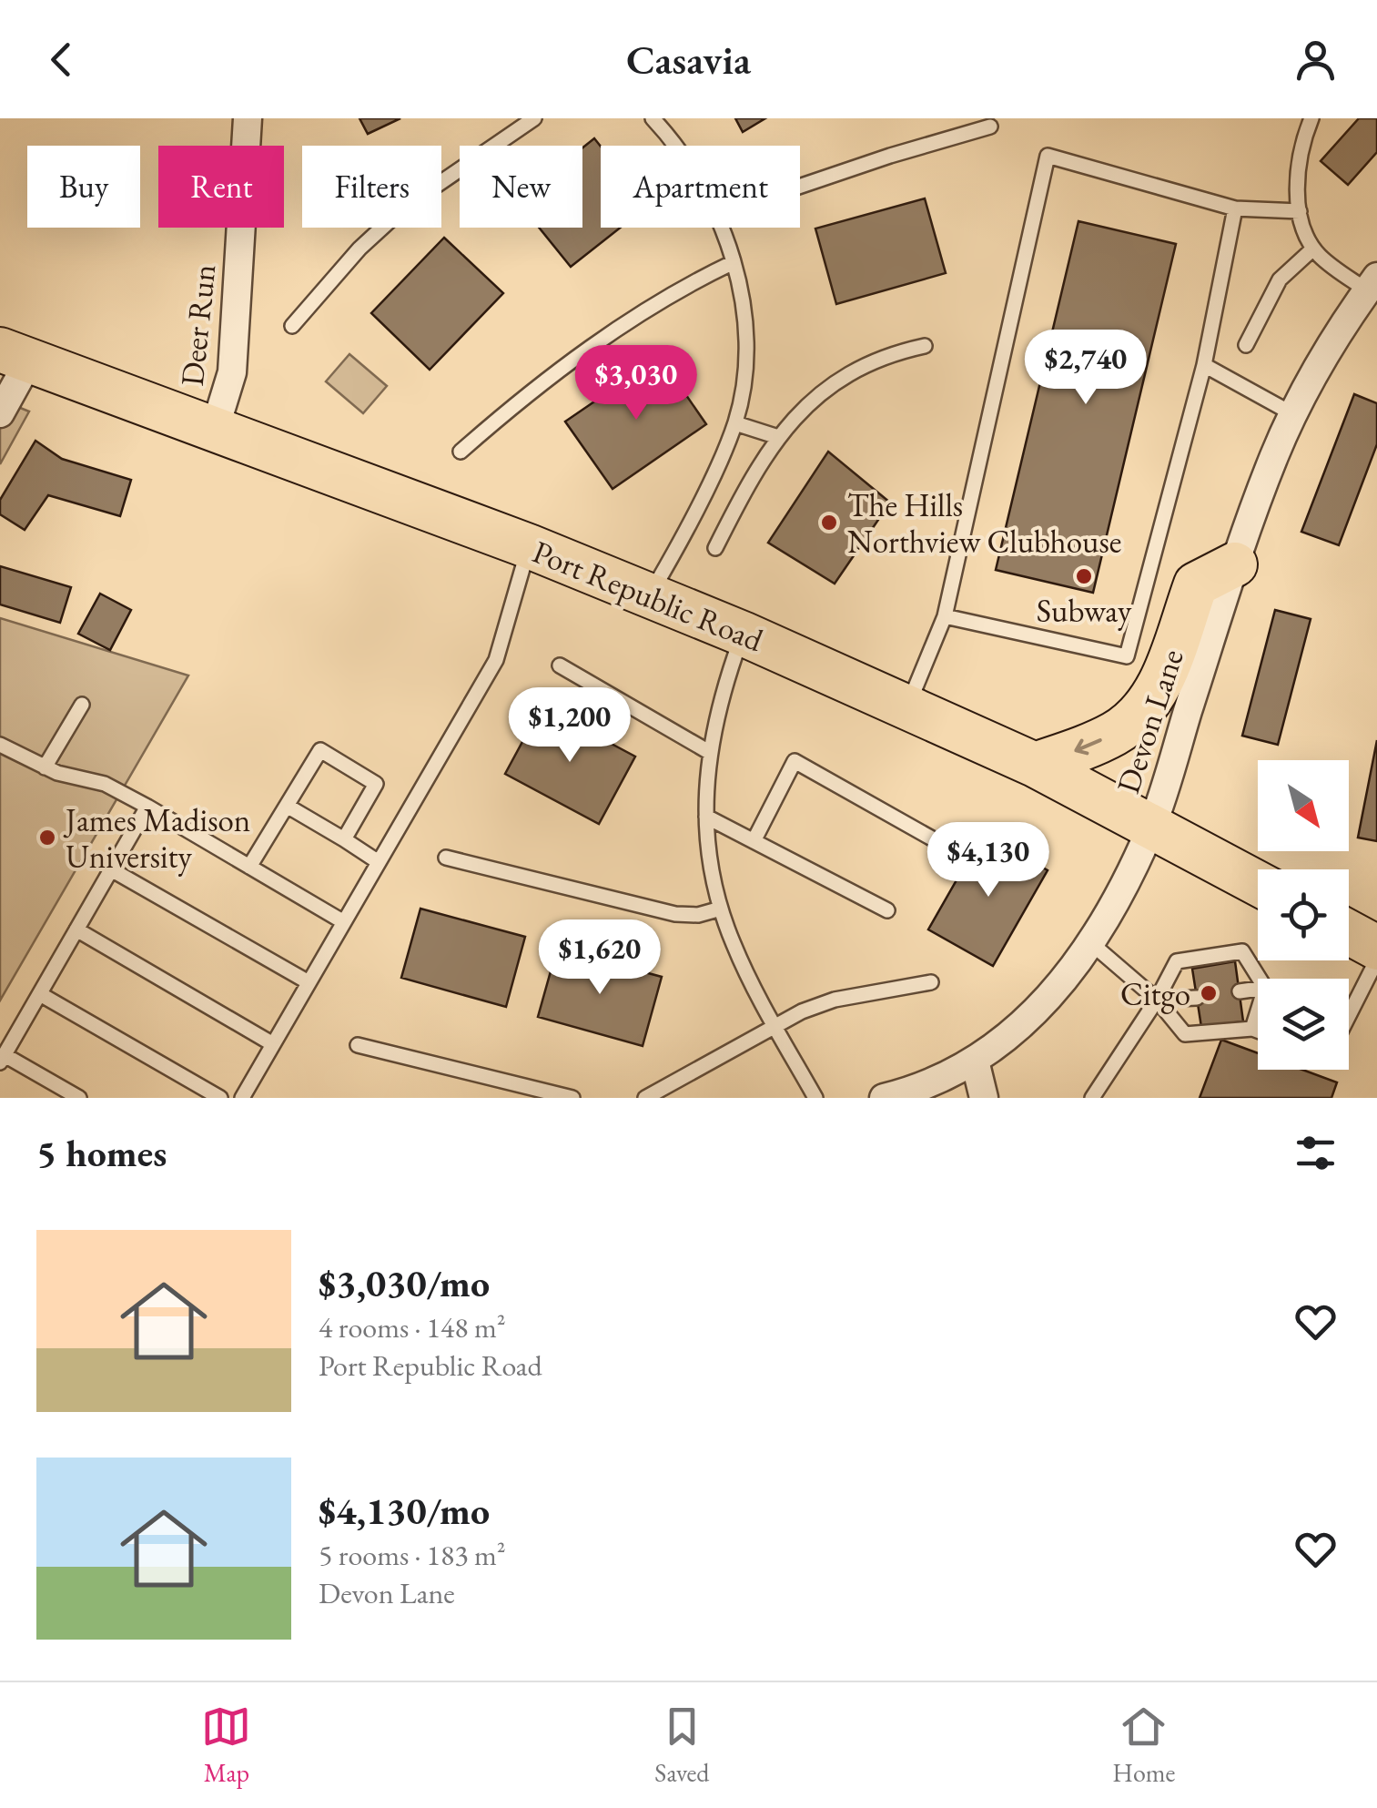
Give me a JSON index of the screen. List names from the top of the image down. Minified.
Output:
{"streets":{"main road":["Port Republic Road"],"street":["Deer Run","Devon Lane"]},"crossings":[["Deer Run","Port Republic Road"],["Port Republic Road","Devon Lane"]],"places":["The Hills Northview Clubhouse","Subway","James Madison University","Citgo"],"north":"bottom right","page":{"header":"Casavia","chip":["Buy","Rent","Filters","New","Apartment"],"price":["$2,740","$3,030","$1,200","$4,130","$1,620"],"heading":"5 homes","list":[{"name":"$3,030/mo","note":"4 rooms · 148 m² · Port Republic Road"},{"name":"$4,130/mo","note":"5 rooms · 183 m² · Devon Lane"}],"tabs":["Map","Saved","Home"]}}
